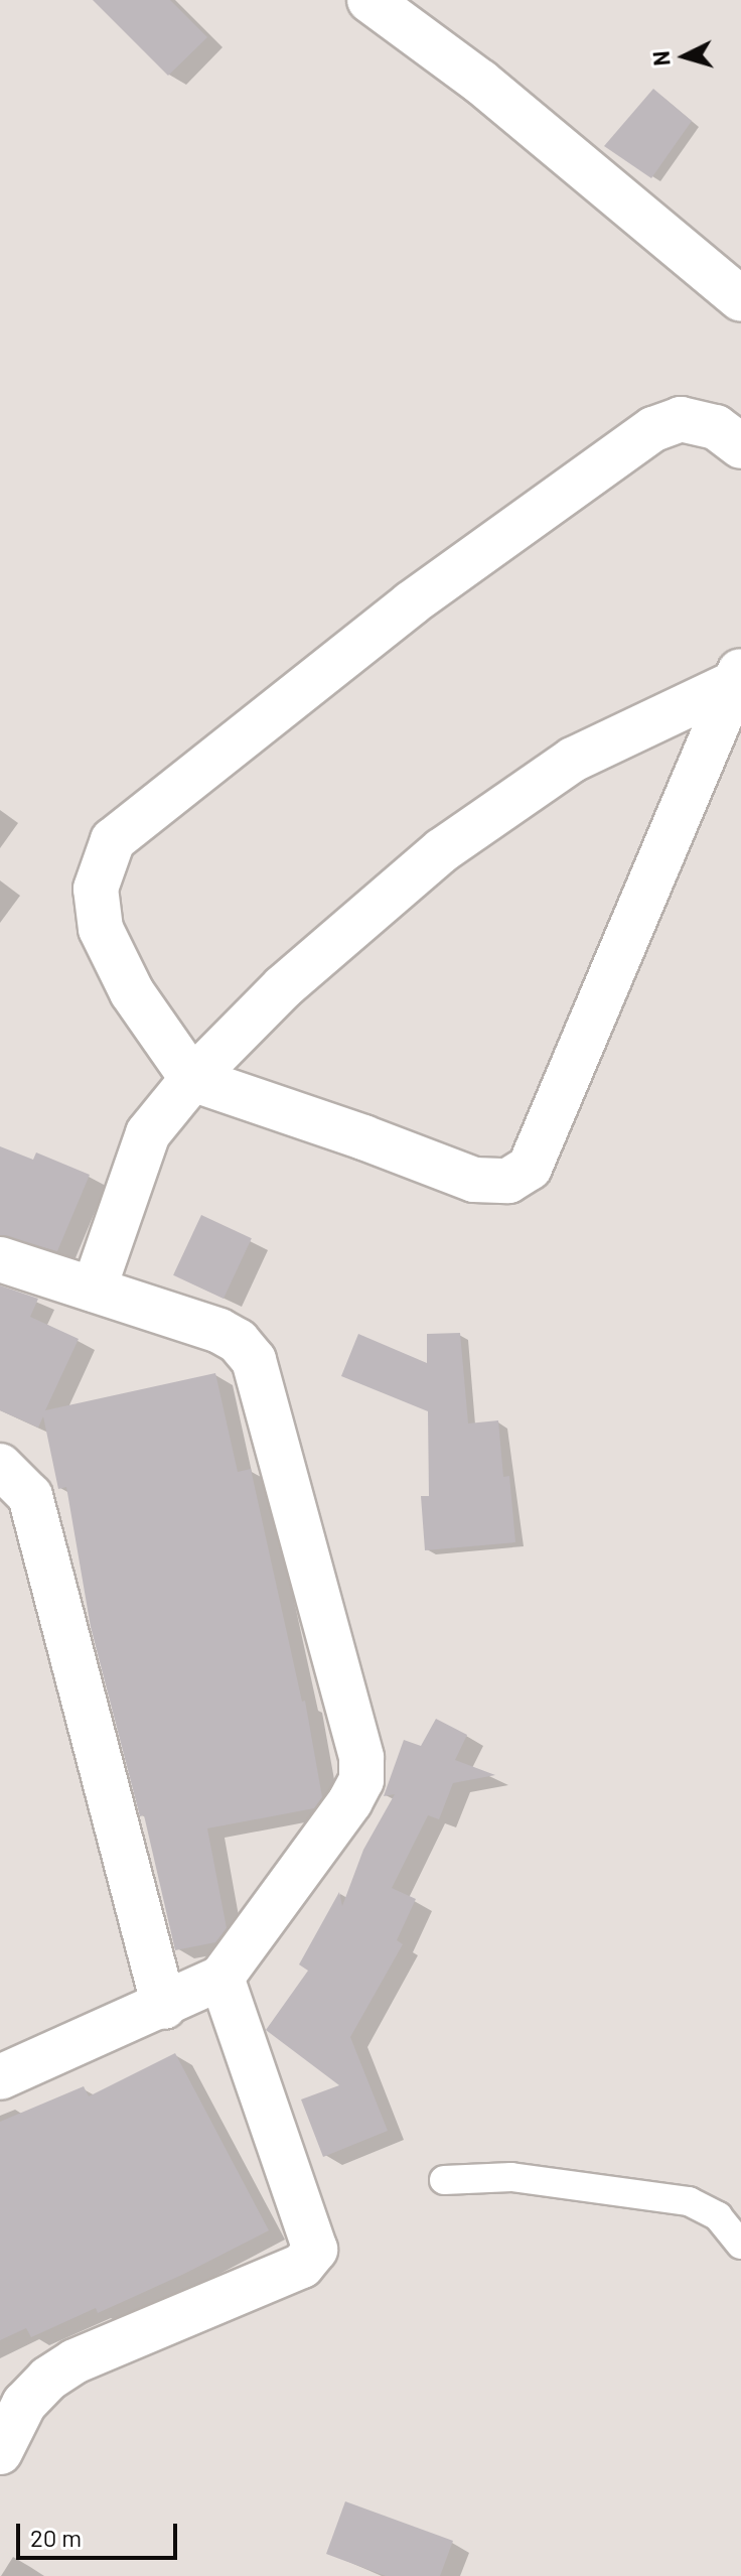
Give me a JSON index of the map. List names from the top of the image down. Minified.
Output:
{"scale_bar":"20 m","north":"left"}
